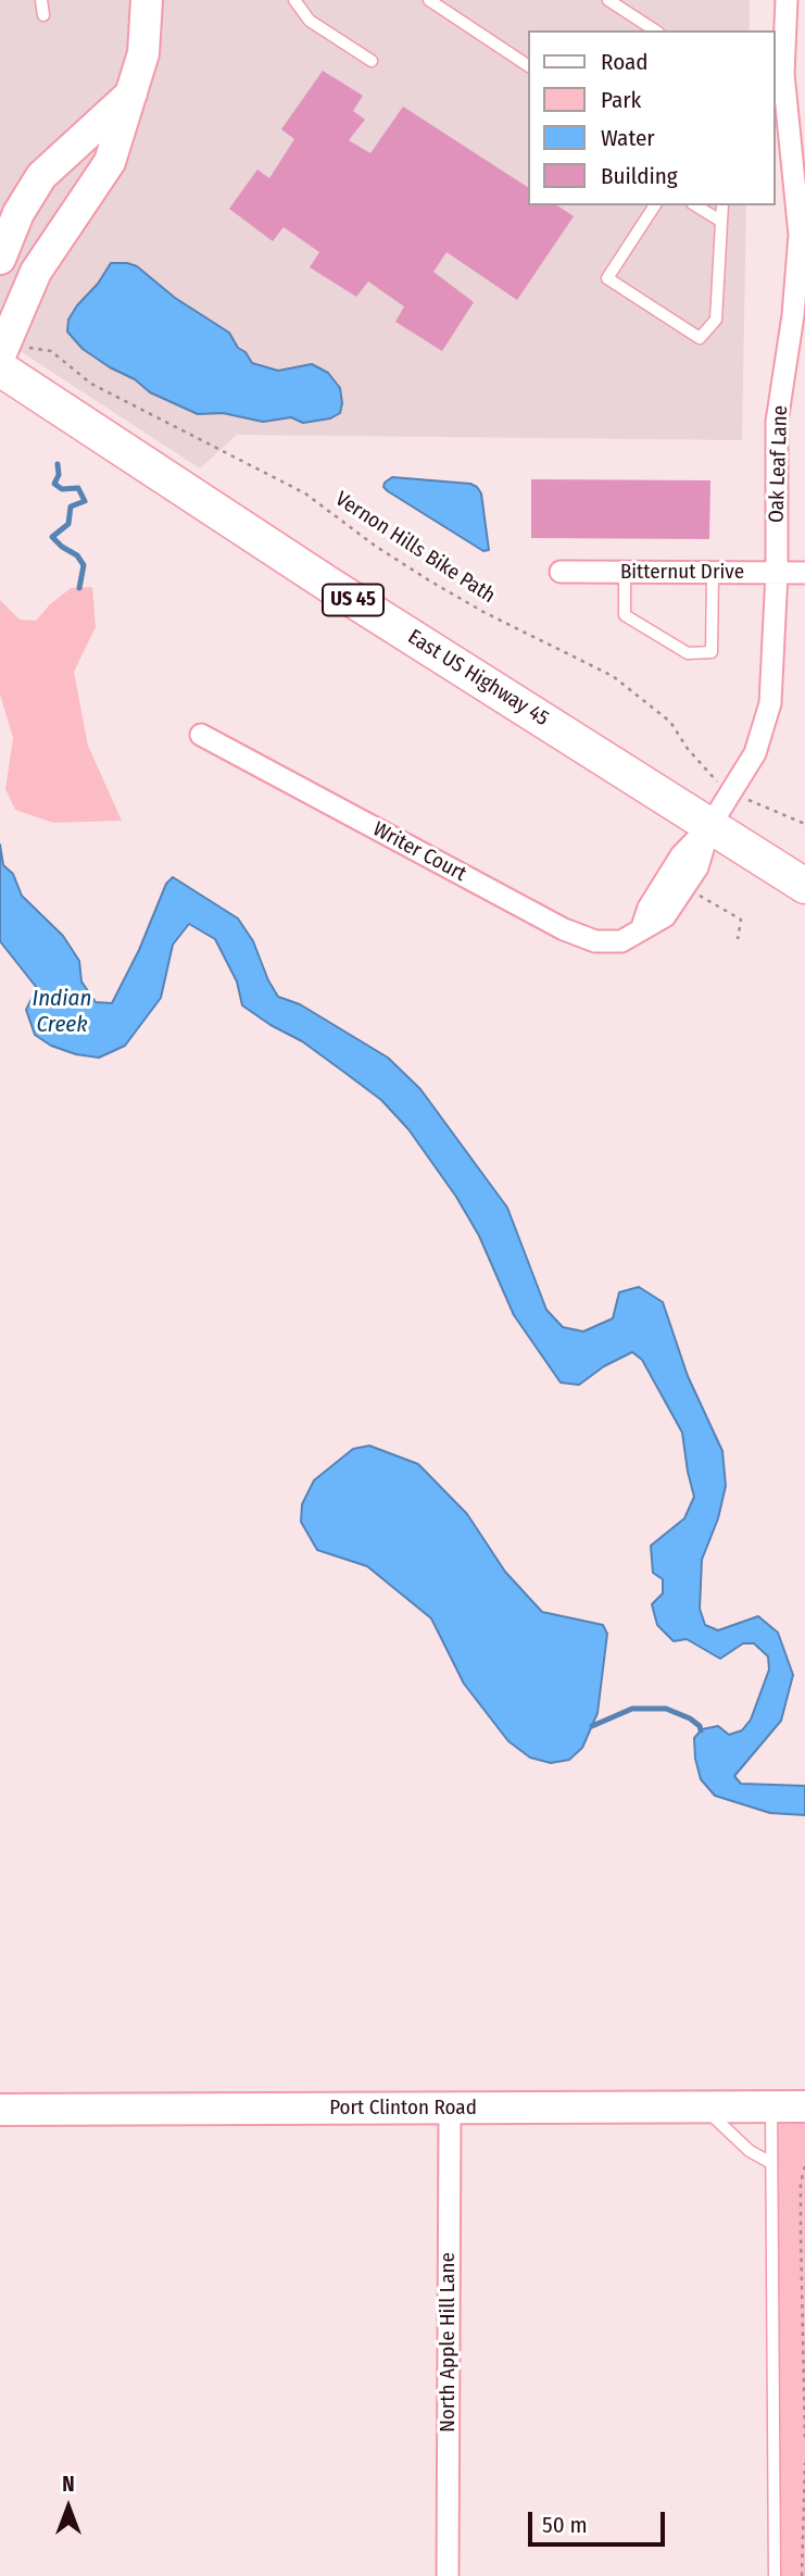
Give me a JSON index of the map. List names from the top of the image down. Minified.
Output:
{"streets":{"main road":["US 45","East US Highway 45"],"street":["Oak Leaf Lane","Bitternut Drive","Writer Court","Port Clinton Road","North Apple Hill Lane"],"path":["Vernon Hills Bike Path"]},"crossings":[["Oak Leaf Lane","Vernon Hills Bike Path"],["Oak Leaf Lane","Bitternut Drive"],["Oak Leaf Lane","East US Highway 45"],["Oak Leaf Lane","Writer Court"],["East US Highway 45","Writer Court"],["Port Clinton Road","North Apple Hill Lane"]],"water":["Indian Creek"],"legend":["Road","Park","Water","Building"],"scale_bar":"50 m","north":"top"}
